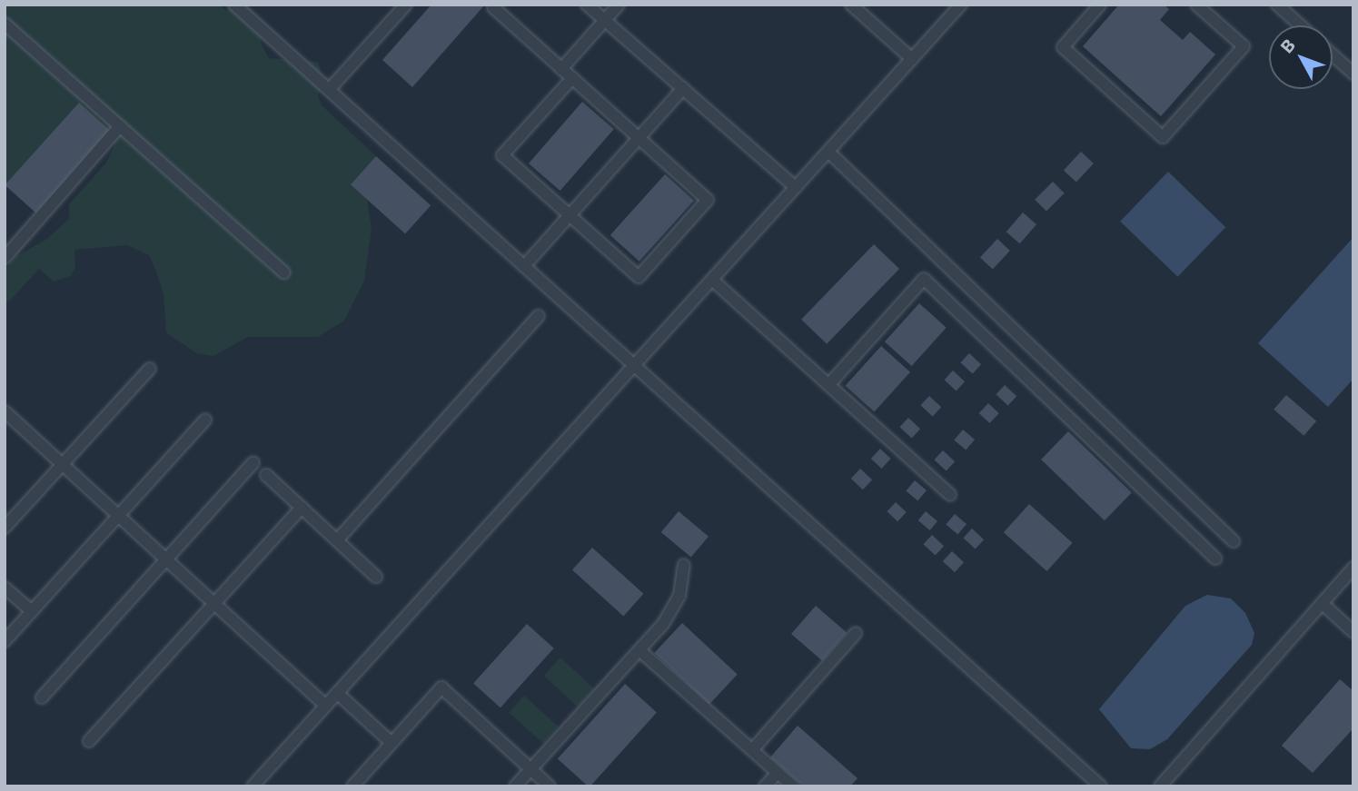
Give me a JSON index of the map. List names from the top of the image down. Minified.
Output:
{"north":"top left"}
